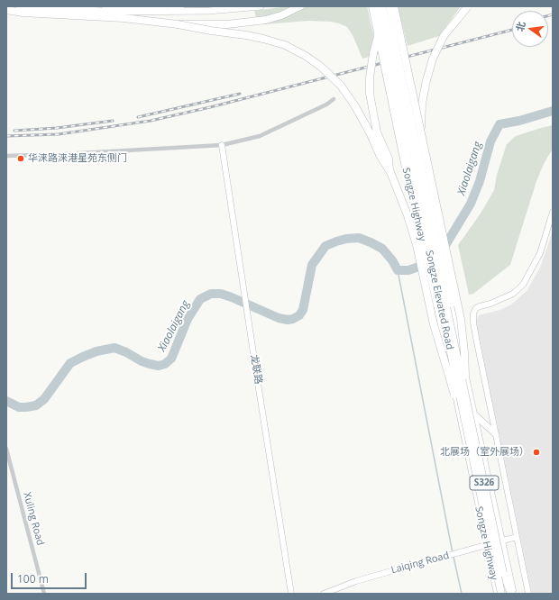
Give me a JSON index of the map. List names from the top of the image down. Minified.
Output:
{"streets":{"highway":["Songze Elevated Road","S326"],"main road":["Songze Highway","龙联路","Laiqing Road"],"street":["Xuling Road"]},"crossings":[["Songze Highway","Laiqing Road"]],"water":["Xiaolaigang"],"places":["华涞路涞港星苑东侧门","北展场（室外展场）"],"scale_bar":"100 m","north":"left"}
